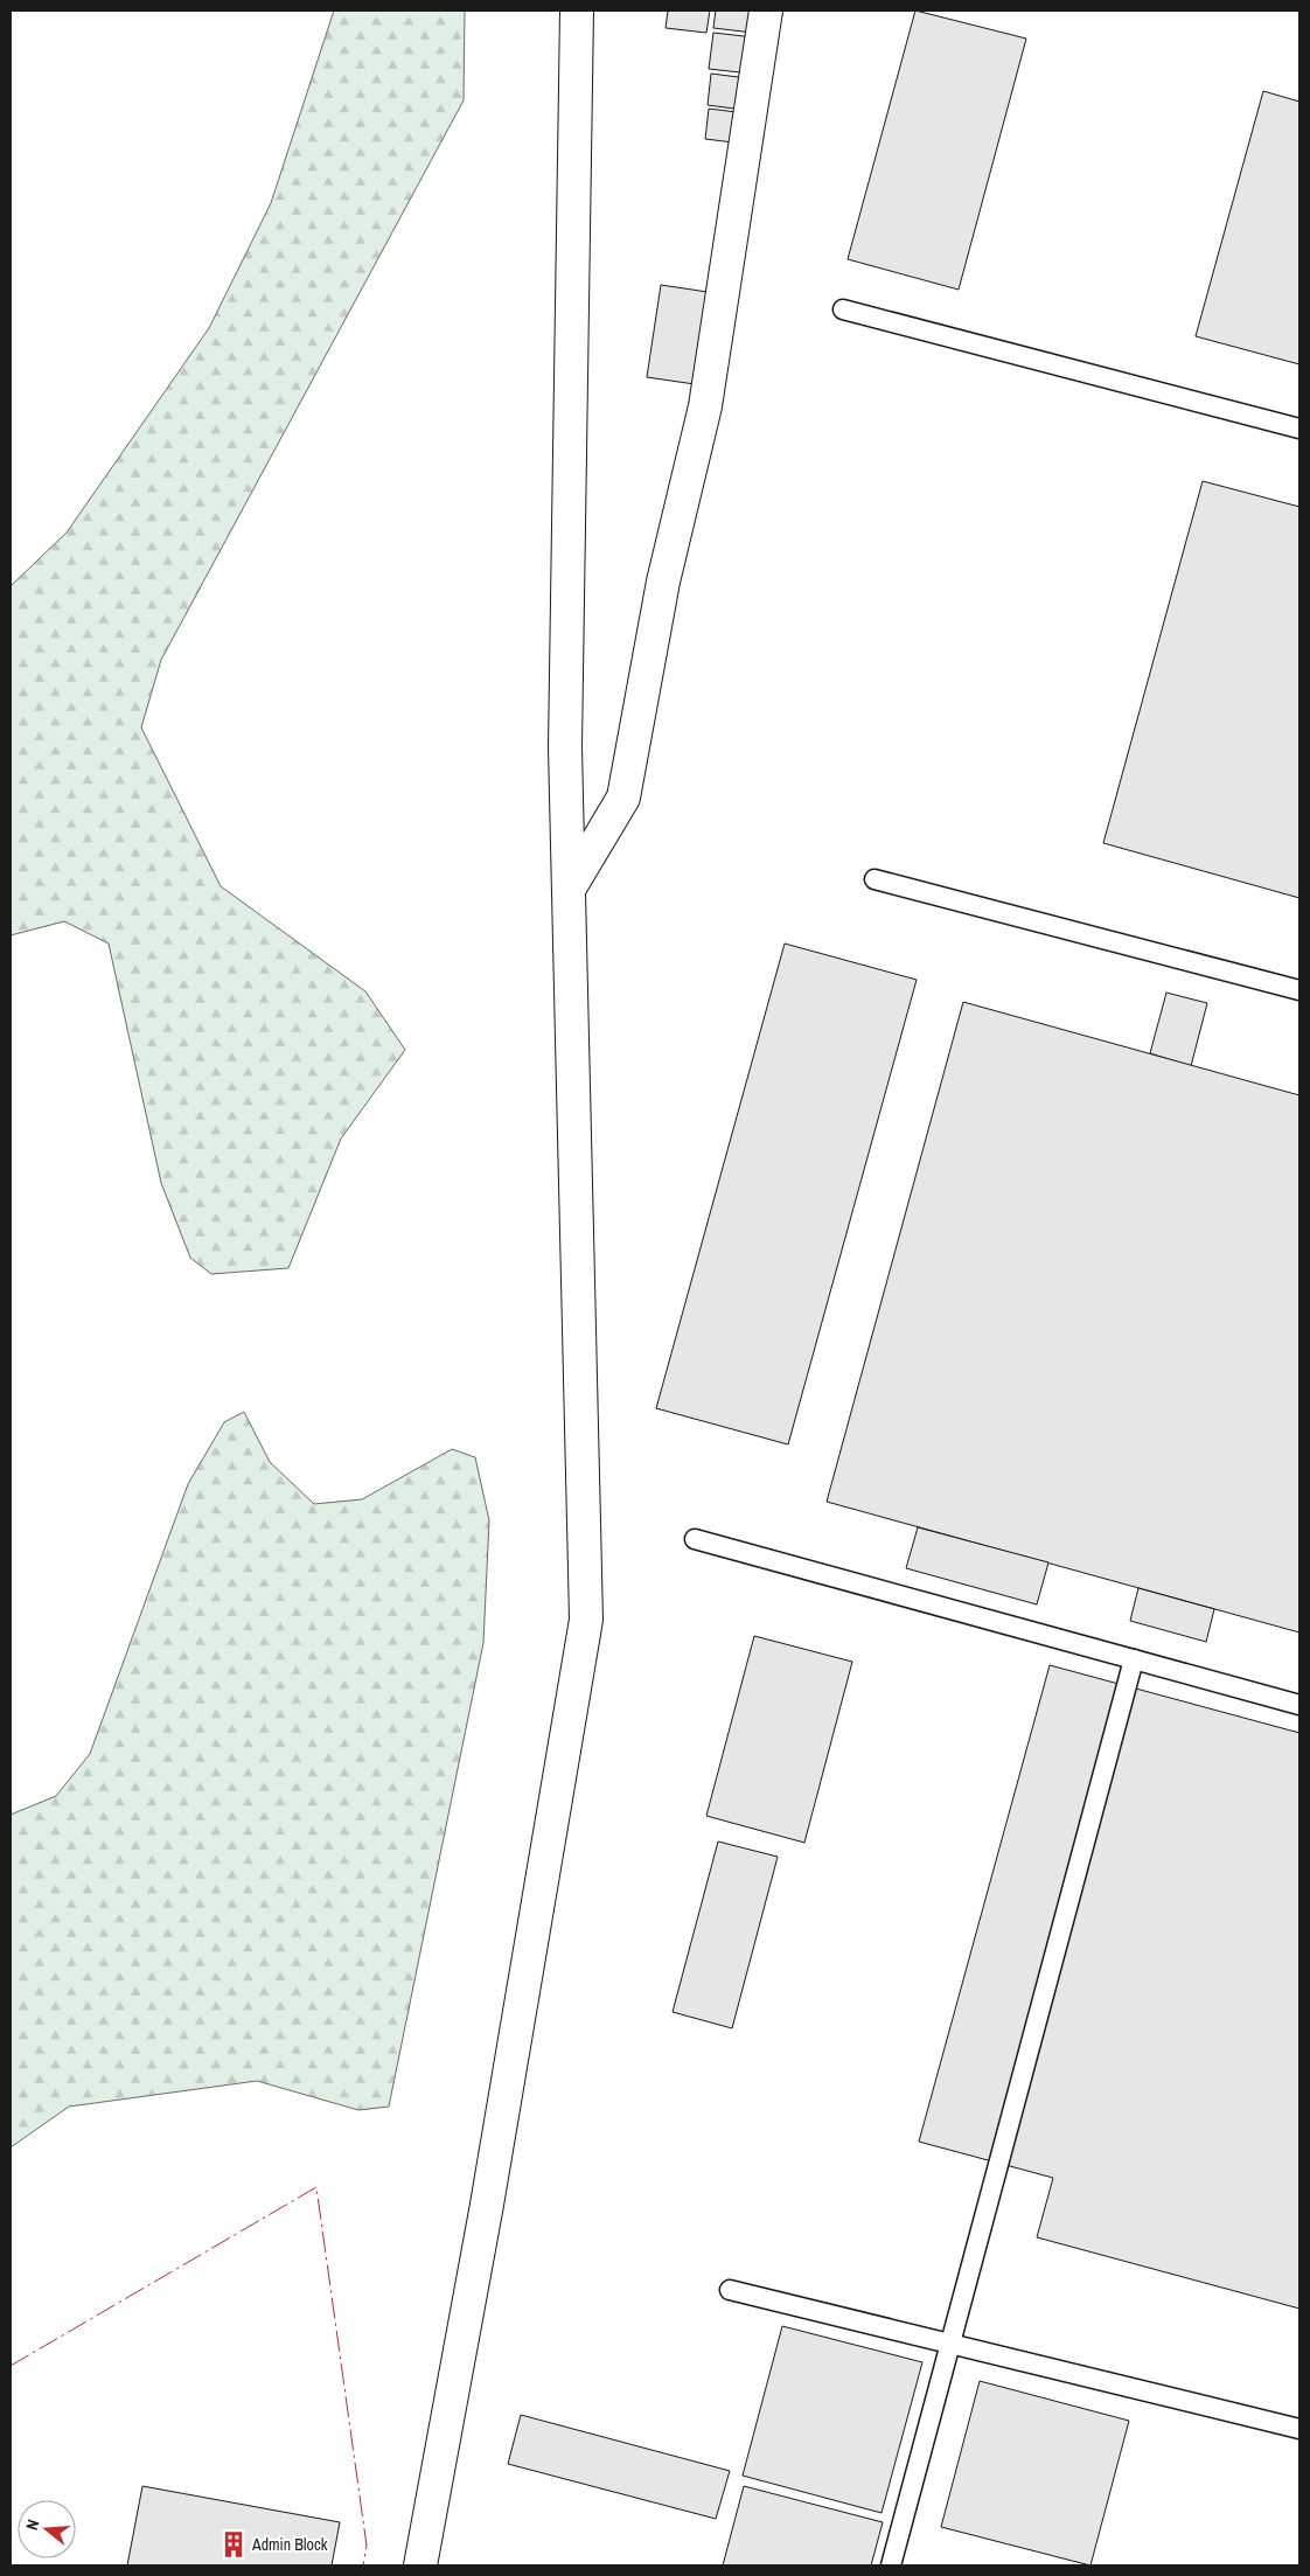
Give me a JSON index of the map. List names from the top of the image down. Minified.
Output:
{"places":{"building":["Admin Block"]},"north":"left"}
